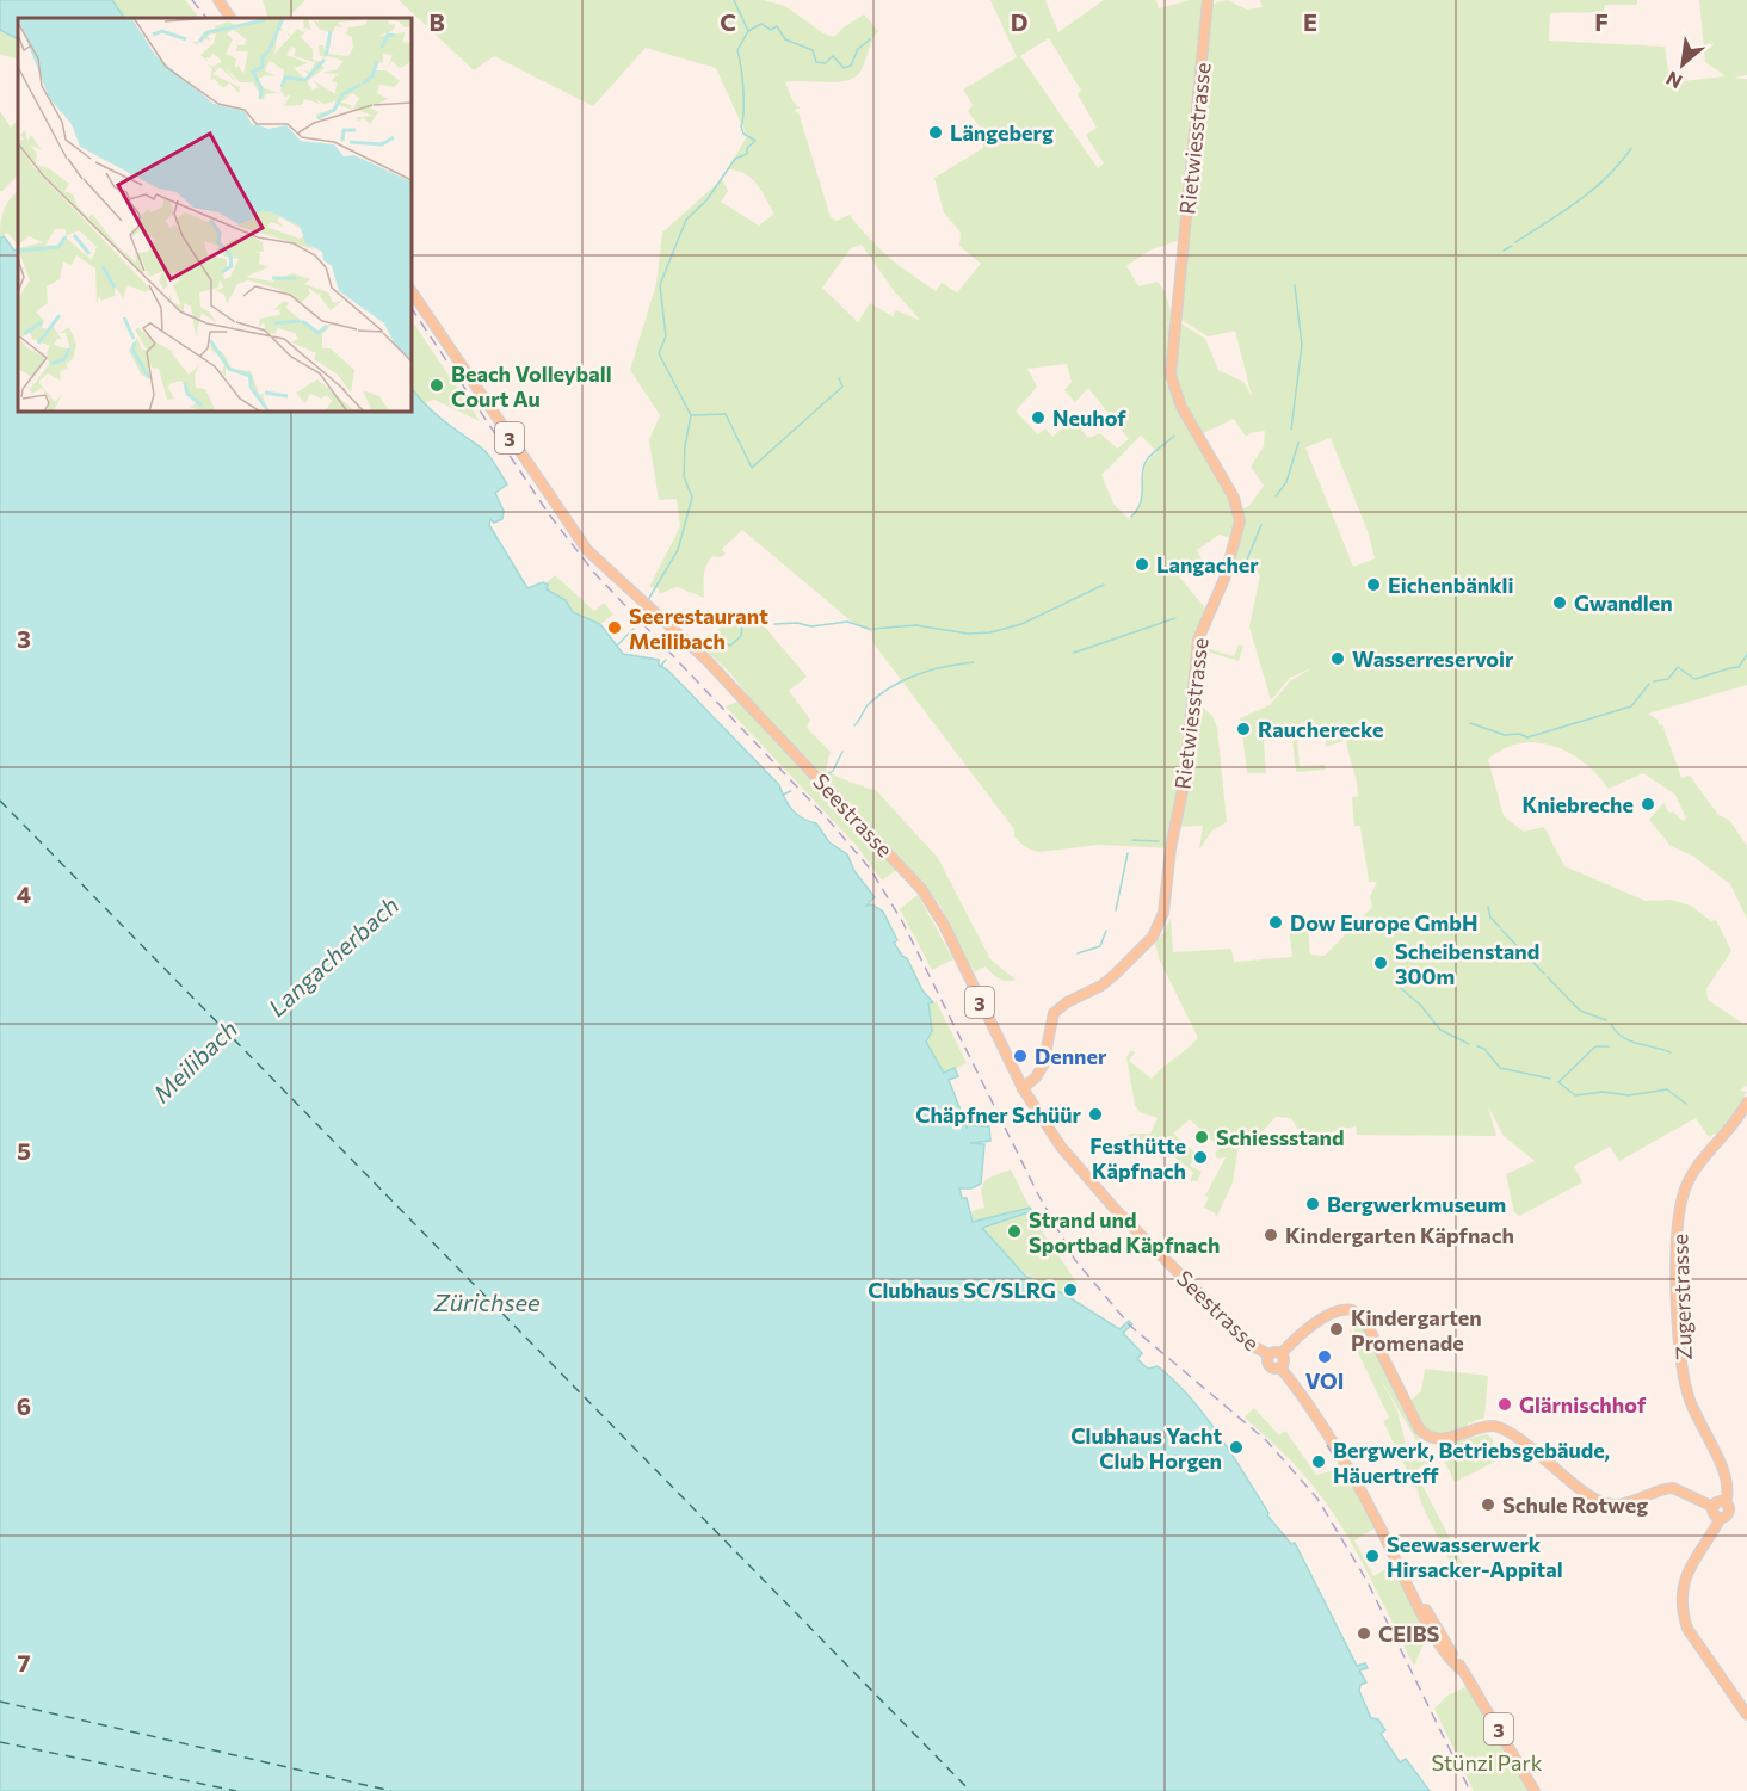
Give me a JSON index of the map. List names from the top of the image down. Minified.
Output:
{"streets":{"main road":["Rietwiesstrasse","3","Seestrasse","Zugerstrasse"]},"crossings":[["Rietwiesstrasse","Seestrasse"]],"water":["Langacherbach","Meilibach","Zürichsee"],"parks":["Stünzi Park"],"places":["Längeberg","Beach Volleyball Court Au","Neuhof","Langacher","Eichenbänkli","Gwandlen","Seerestaurant Meilibach","Wasserreservoir","Raucherecke","Kniebreche","Dow Europe GmbH","Scheibenstand 300m","Denner","Chäpfner Schüür","Schiessstand","Festhütte Käpfnach","Bergwerkmuseum","Strand und Sportbad Käpfnach","Kindergarten Käpfnach","Clubhaus SC/SLRG","Kindergarten Promenade","VOI","Glärnischhof","Clubhaus Yacht Club Horgen","Bergwerk, Betriebsgebäude, Häuertreff","Schule Rotweg","Seewasserwerk Hirsacker-Appital","CEIBS"],"north":"bottom left","grid":{"columns":["B","C","D","E","F"],"rows":["3","4","5","6","7"]}}
